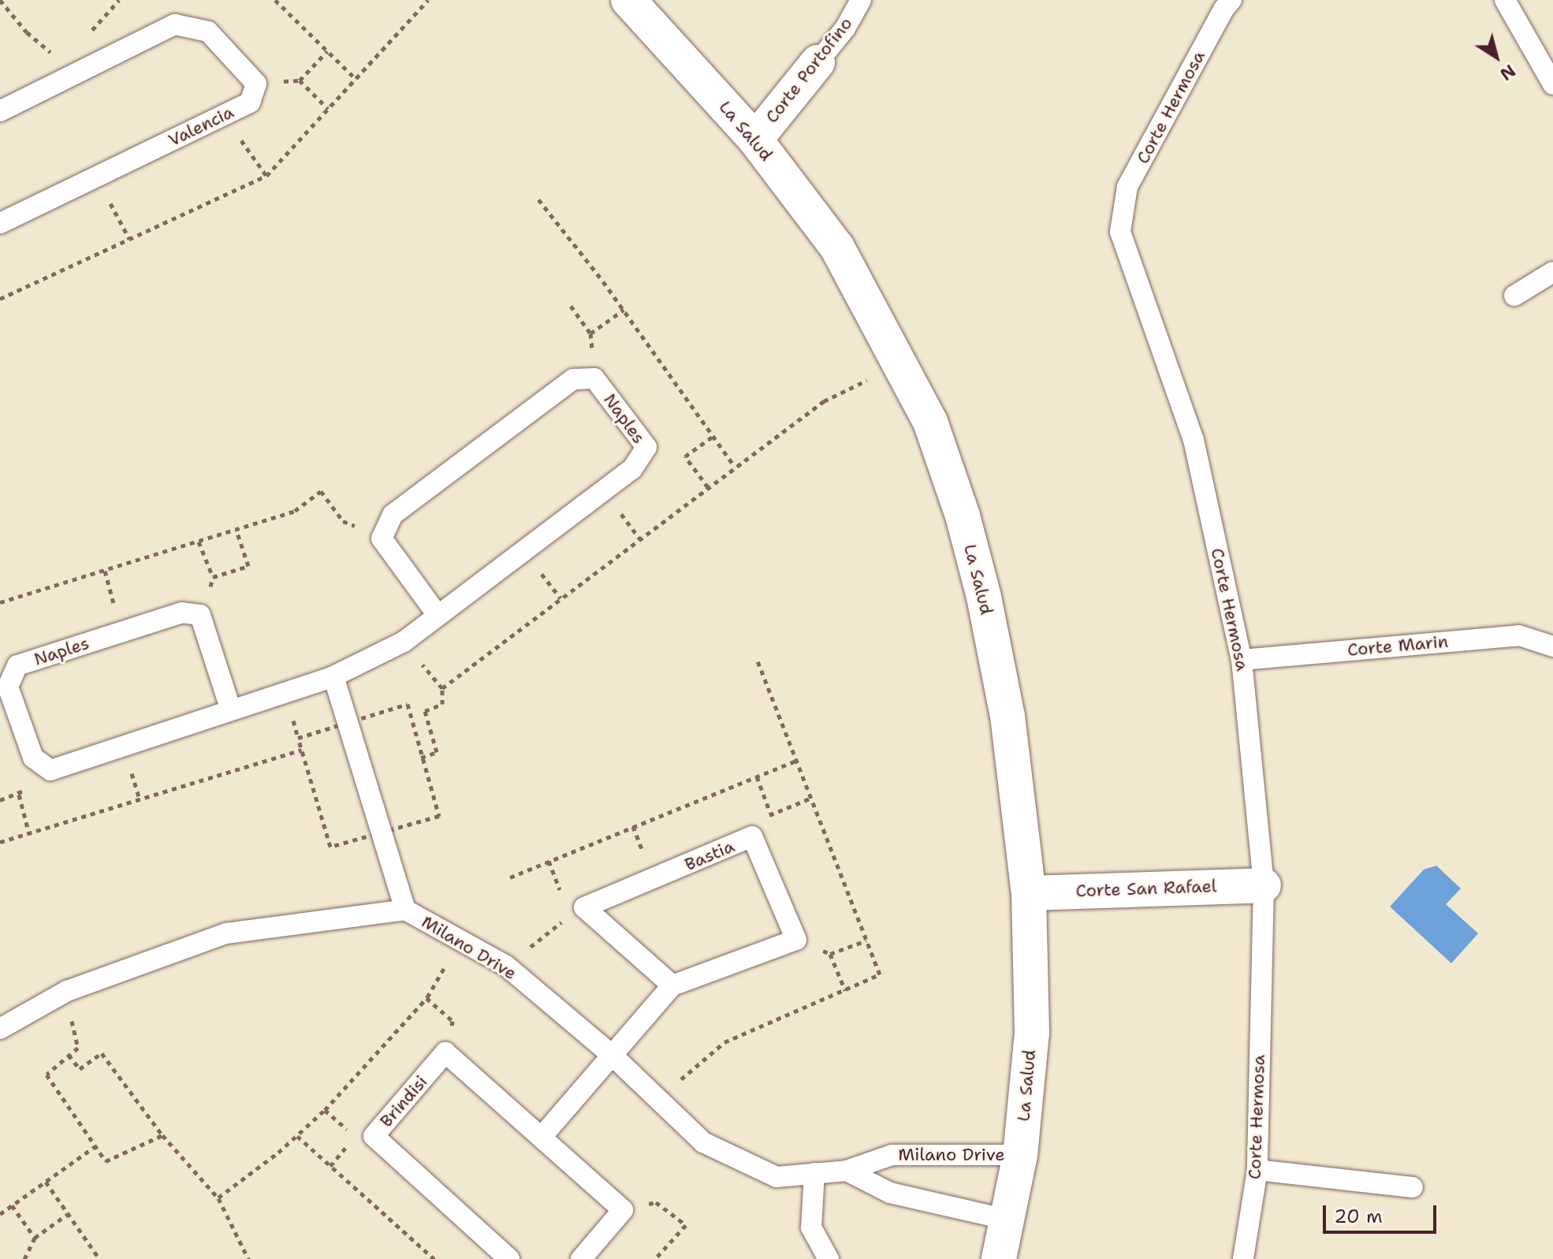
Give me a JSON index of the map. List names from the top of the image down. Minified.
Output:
{"streets":{"street":["Corte Portofino","La Salud","Corte San Rafael"],"lane":["Corte Hermosa","Valencia","Naples","Corte Marin","Bastia","Milano Drive","Brindisi"]},"crossings":[["Corte Portofino","La Salud"],["Corte Hermosa","Corte Marin"],["Corte Hermosa","Corte San Rafael"],["La Salud","Corte San Rafael"],["La Salud","Milano Drive"]],"scale_bar":"20 m","north":"bottom right"}
